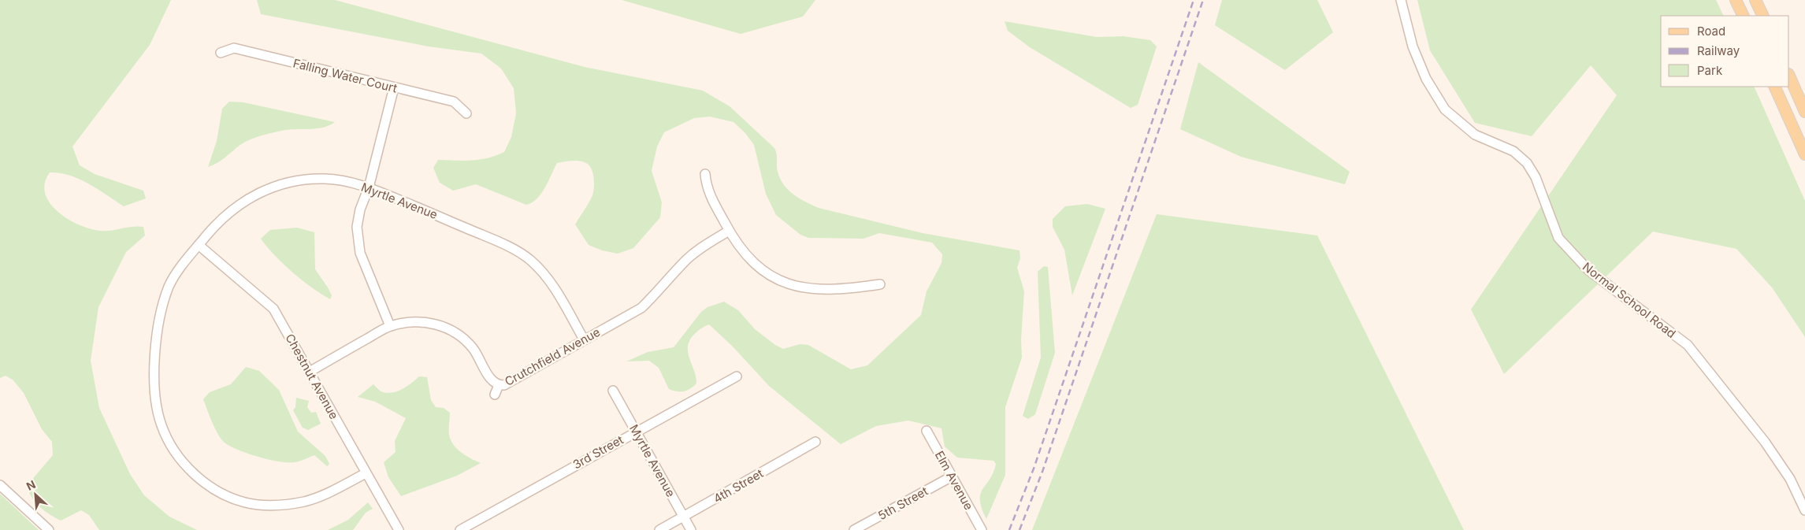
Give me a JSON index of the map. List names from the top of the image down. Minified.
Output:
{"streets":{"street":["Falling Water Court","Myrtle Avenue","Normal School Road","Crutchfield Avenue","Chestnut Avenue","3rd Street","Elm Avenue","4th Street","5th Street"]},"crossings":[["Myrtle Avenue","Crutchfield Avenue"],["Myrtle Avenue","Chestnut Avenue"],["Myrtle Avenue","3rd Street"],["Myrtle Avenue","4th Street"],["Crutchfield Avenue","Chestnut Avenue"],["Elm Avenue","5th Street"]],"legend":["Road","Railway","Park"],"north":"top left"}
